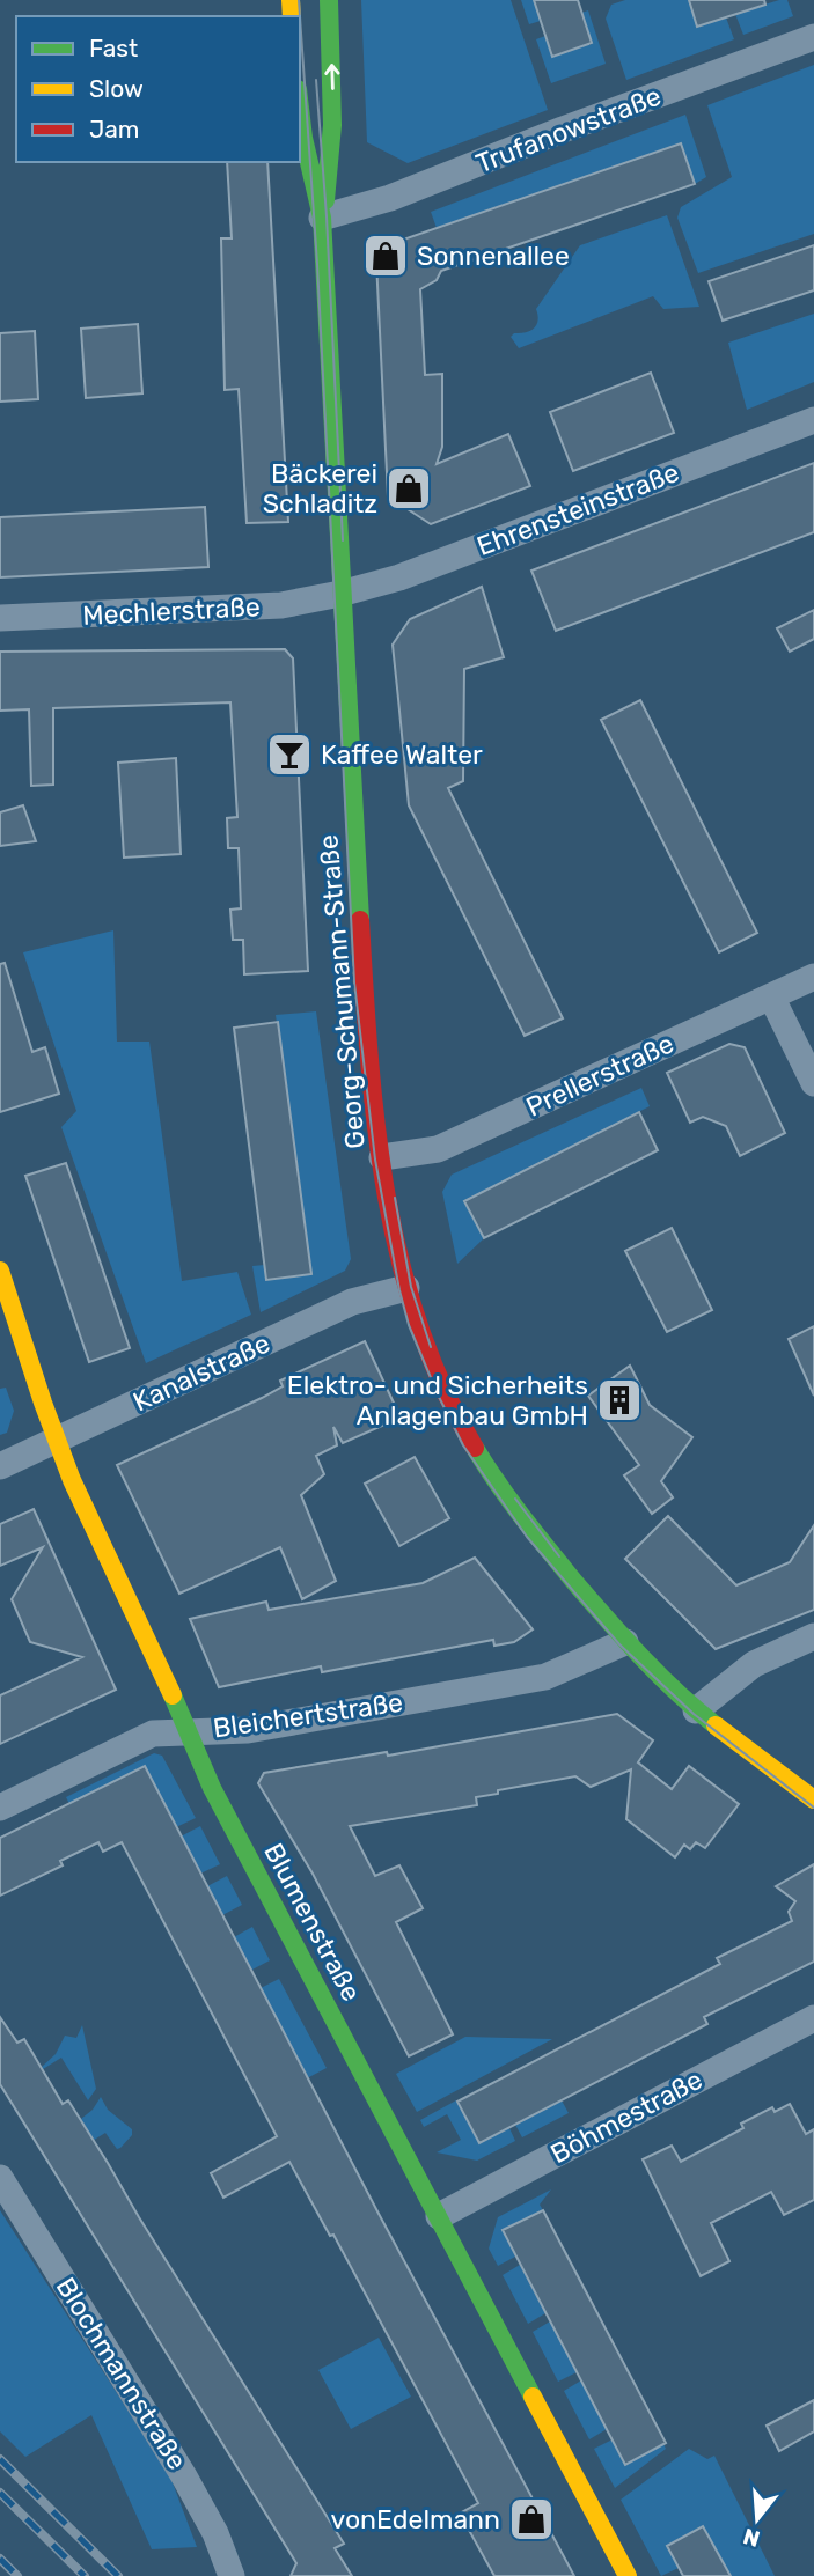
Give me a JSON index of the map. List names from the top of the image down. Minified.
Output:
{"streets":{"main road":["Georg-Schumann-Straße","Blumenstraße"],"street":["Trufanowstraße","Ehrensteinstraße","Mechlerstraße","Prellerstraße","Kanalstraße","Bleichertstraße","Böhmestraße","Blochmannstraße"]},"crossings":[["Trufanowstraße","Georg-Schumann-Straße"],["Ehrensteinstraße","Mechlerstraße"],["Ehrensteinstraße","Georg-Schumann-Straße"],["Mechlerstraße","Georg-Schumann-Straße"],["Georg-Schumann-Straße","Prellerstraße"],["Georg-Schumann-Straße","Kanalstraße"],["Georg-Schumann-Straße","Bleichertstraße"],["Kanalstraße","Blumenstraße"],["Bleichertstraße","Blumenstraße"],["Blumenstraße","Böhmestraße"]],"places":{"shop":["Sonnenallee","Bäckerei Schladitz","vonEdelmann"],"bar":["Kaffee Walter"],"building":["Elektro- und Sicherheits Anlagenbau GmbH"]},"legend":["Fast","Slow","Jam"],"north":"bottom"}
